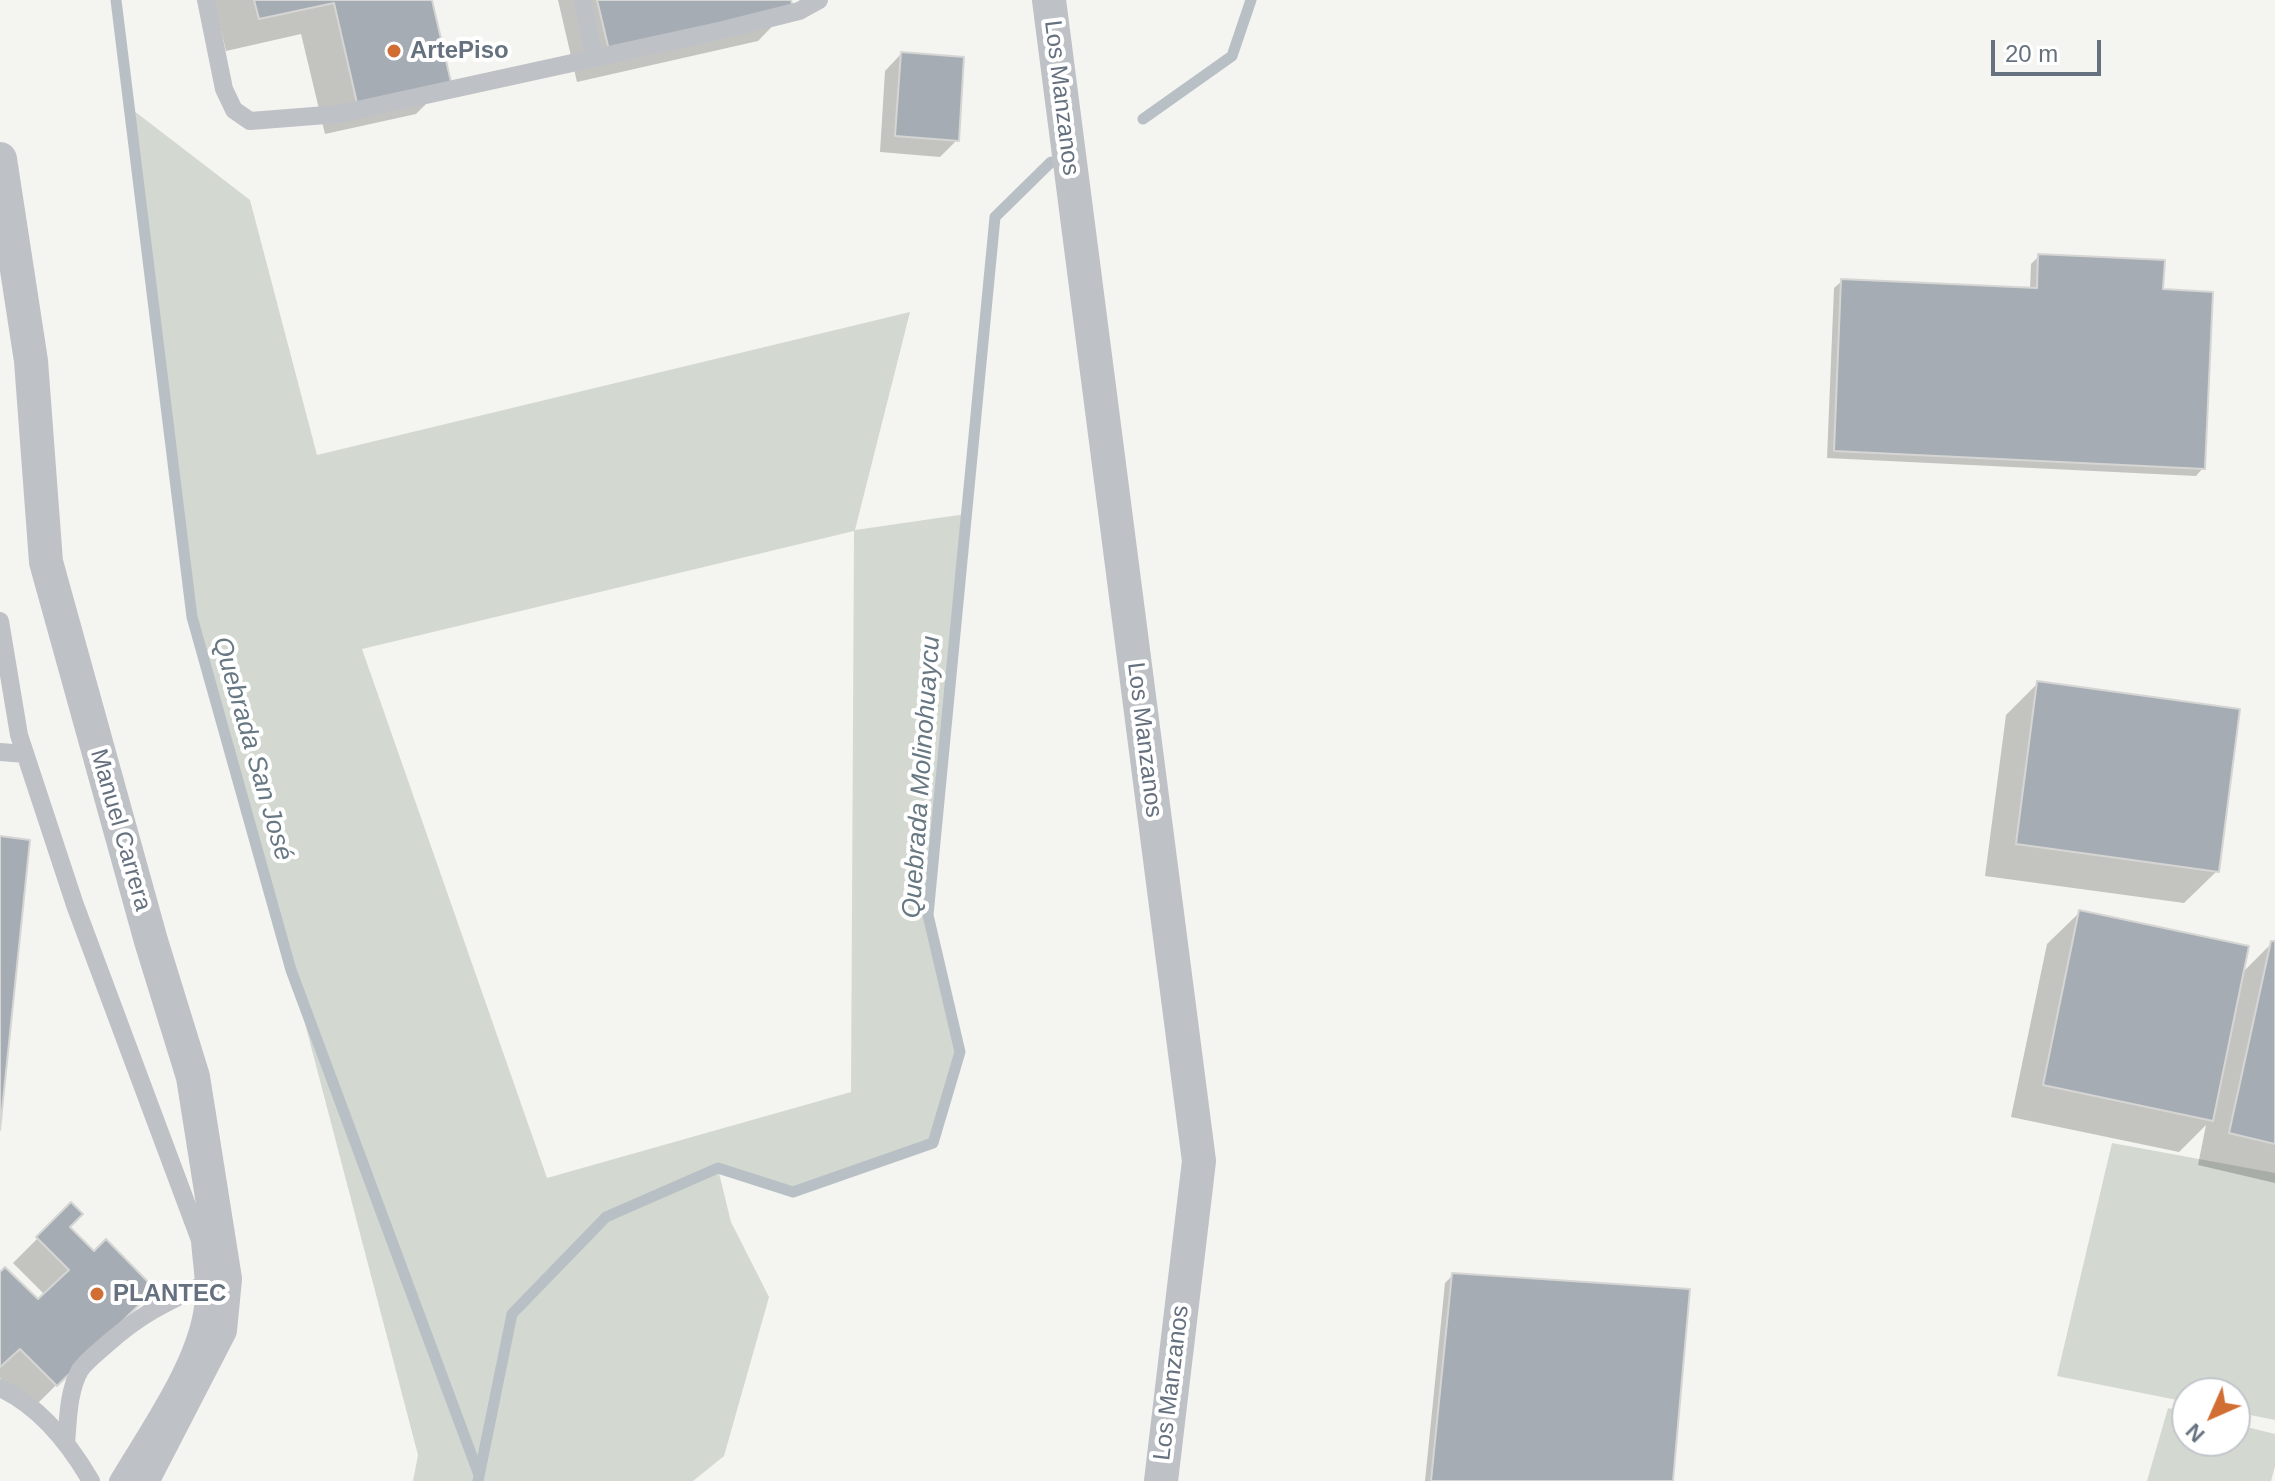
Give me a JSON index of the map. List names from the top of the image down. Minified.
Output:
{"streets":{"street":["Los Manzanos","Manuel Carrera"]},"water":["Quebrada San José","Quebrada Molinohuaycu"],"places":["ArtePiso","PLANTEC"],"scale_bar":"20 m","north":"bottom left"}
